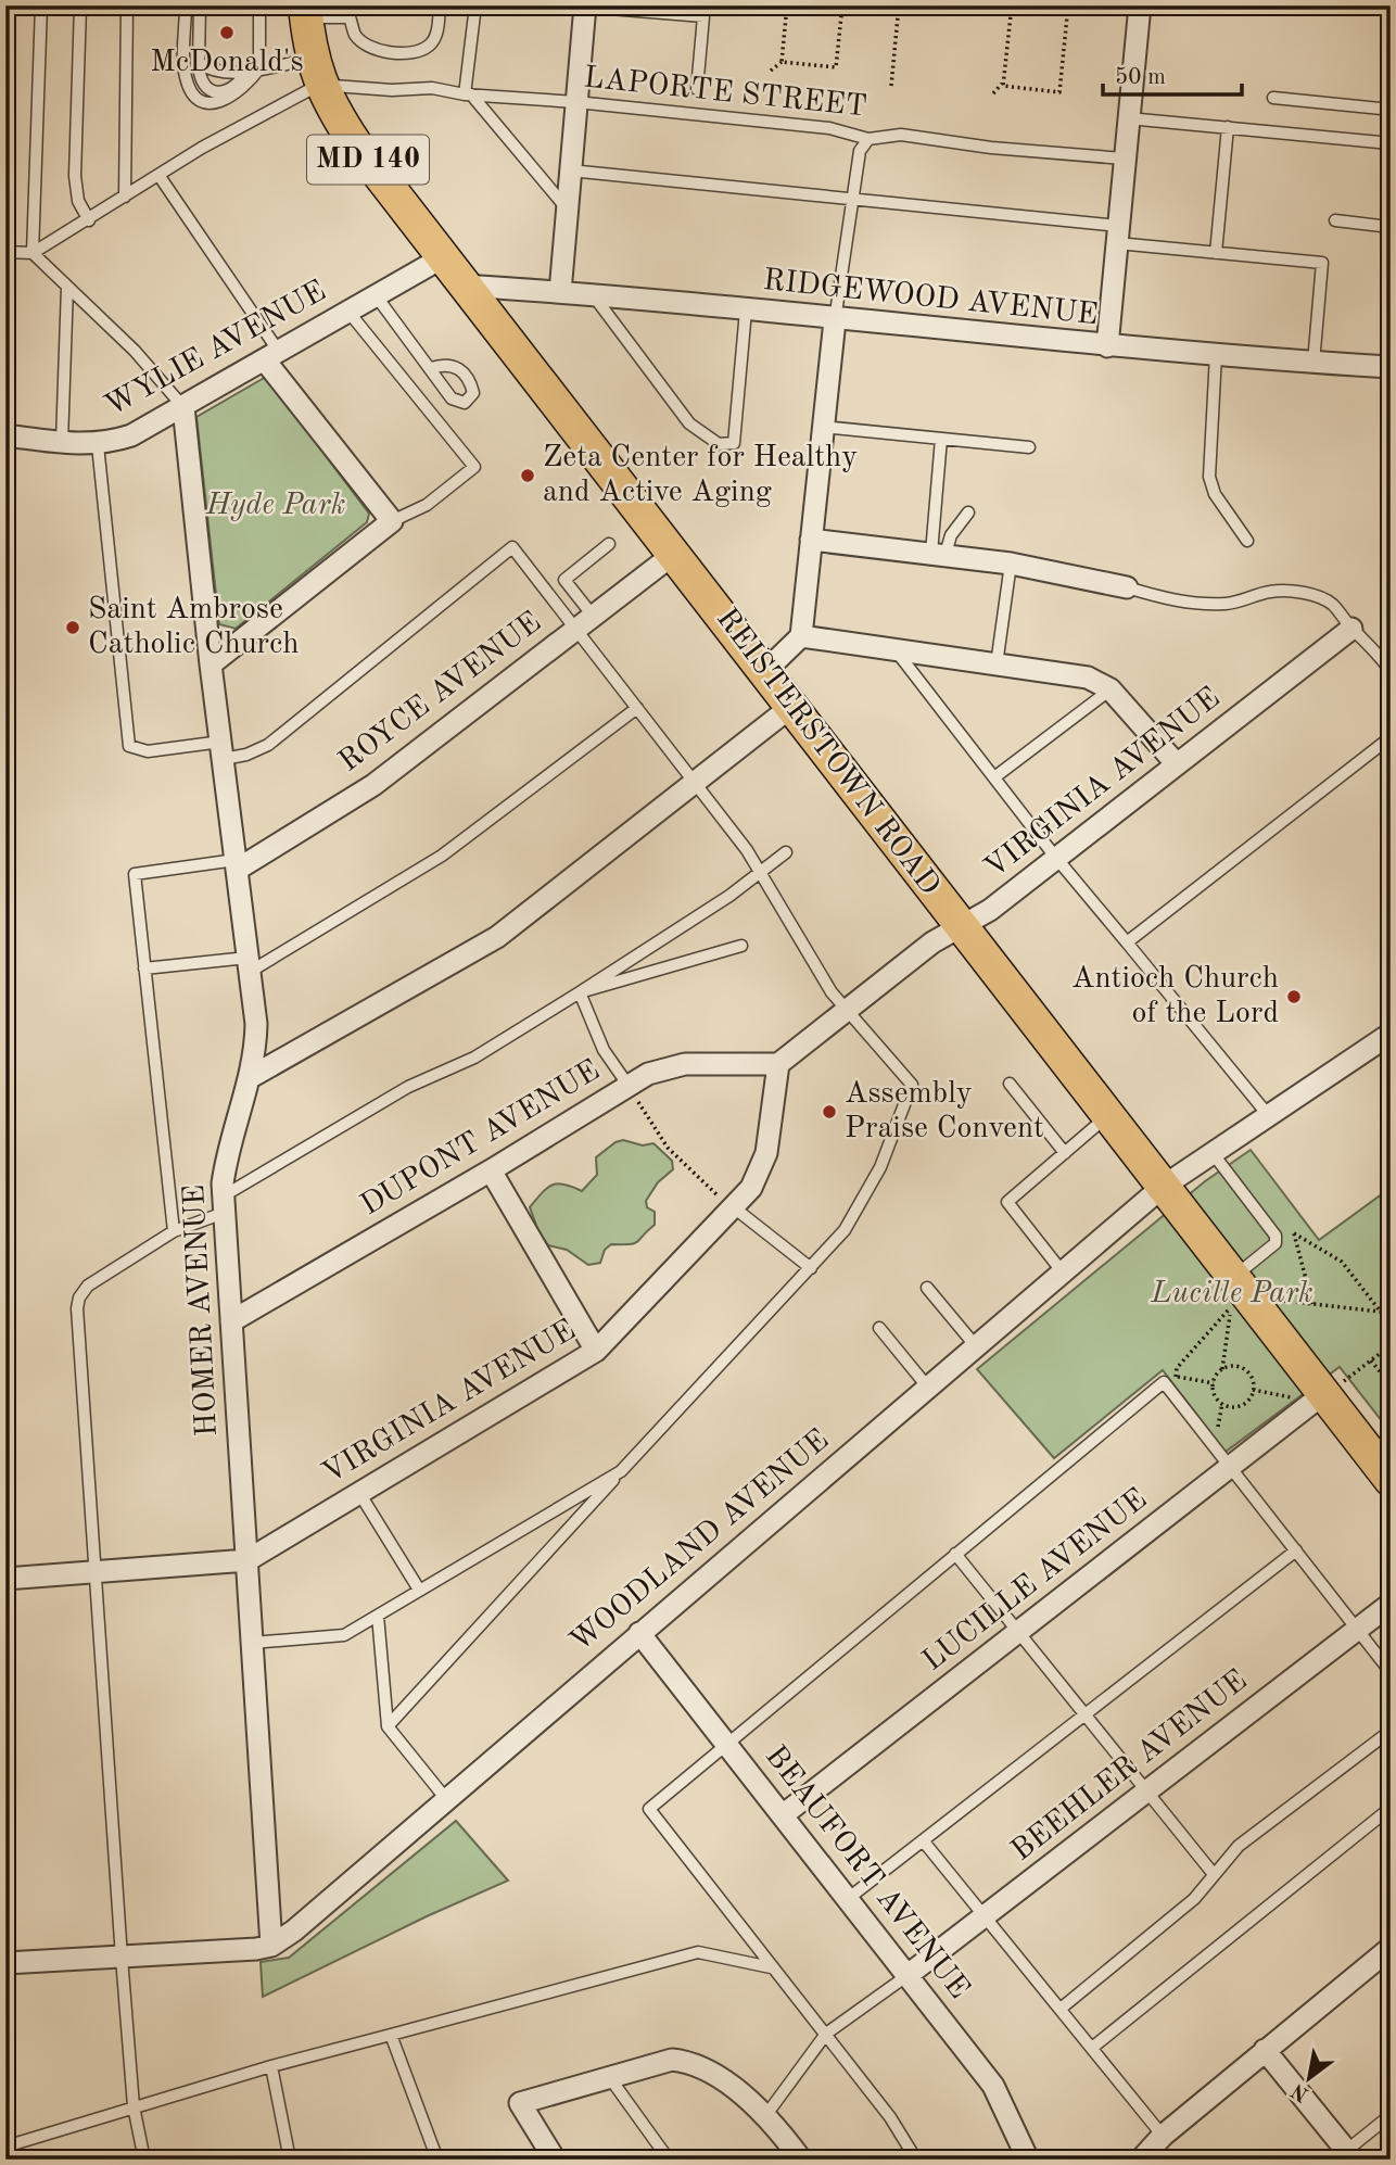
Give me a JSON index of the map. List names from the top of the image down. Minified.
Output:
{"streets":{"main road":["MD 140","REISTERSTOWN ROAD"],"street":["RIDGEWOOD AVENUE","WYLIE AVENUE","ROYCE AVENUE","VIRGINIA AVENUE","DUPONT AVENUE","HOMER AVENUE","WOODLAND AVENUE","LUCILLE AVENUE","BEEHLER AVENUE","BEAUFORT AVENUE"],"lane":["LAPORTE STREET"]},"crossings":[["LAPORTE STREET","REISTERSTOWN ROAD"],["RIDGEWOOD AVENUE","REISTERSTOWN ROAD"],["WYLIE AVENUE","REISTERSTOWN ROAD"],["WYLIE AVENUE","HOMER AVENUE"],["ROYCE AVENUE","REISTERSTOWN ROAD"],["ROYCE AVENUE","HOMER AVENUE"],["REISTERSTOWN ROAD","VIRGINIA AVENUE"],["REISTERSTOWN ROAD","WOODLAND AVENUE"],["REISTERSTOWN ROAD","LUCILLE AVENUE"],["VIRGINIA AVENUE","DUPONT AVENUE"],["VIRGINIA AVENUE","HOMER AVENUE"],["DUPONT AVENUE","HOMER AVENUE"],["HOMER AVENUE","WOODLAND AVENUE"],["WOODLAND AVENUE","BEAUFORT AVENUE"],["LUCILLE AVENUE","BEAUFORT AVENUE"],["BEEHLER AVENUE","BEAUFORT AVENUE"]],"parks":["Hyde Park","Lucille Park"],"places":["McDonald's","Zeta Center for Healthy and Active Aging","Saint Ambrose Catholic Church","Antioch Church of the Lord","Assembly Praise Convent"],"scale_bar":"50 m","north":"bottom left"}
